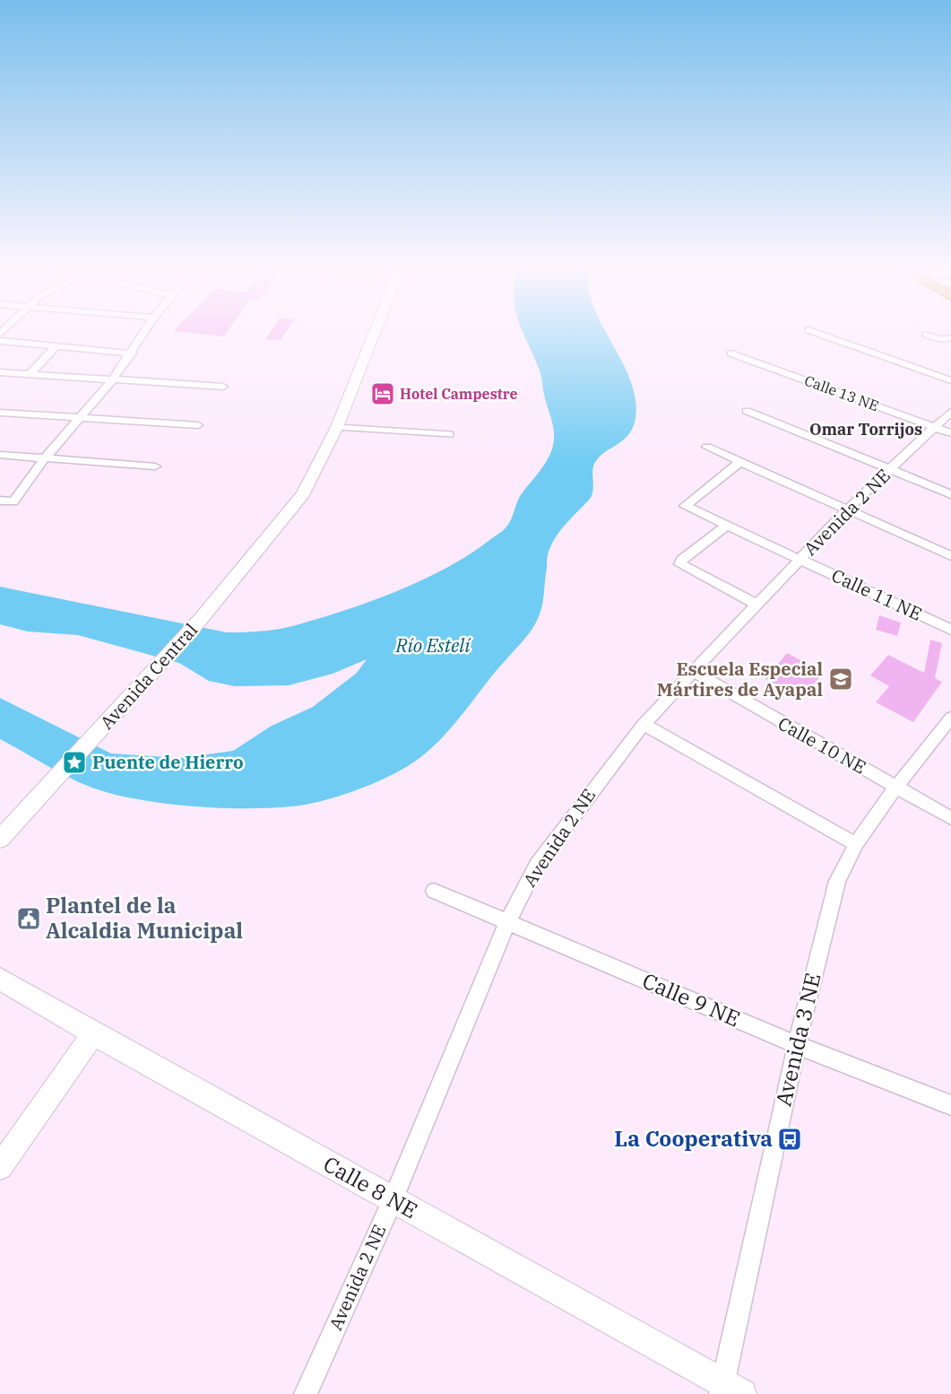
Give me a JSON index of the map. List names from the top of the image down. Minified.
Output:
{"streets":{"street":["Calle 13 NE","Avenida 2 NE","Calle 11 NE","Avenida Central","Calle 10 NE","Calle 9 NE","Avenida 3 NE","Calle 8 NE"]},"crossings":[["Calle 13 NE","Avenida 2 NE"],["Avenida 2 NE","Calle 11 NE"],["Avenida 2 NE","Calle 10 NE"],["Avenida 2 NE","Calle 9 NE"],["Avenida 2 NE","Calle 8 NE"],["Calle 10 NE","Avenida 3 NE"],["Calle 9 NE","Avenida 3 NE"],["Avenida 3 NE","Calle 8 NE"]],"districts":["Omar Torrijos"],"water":["Río Estelí"],"places":{"hotel":["Hotel Campestre"],"school or university":["Escuela Especial Mártires de Ayapal"],"place":["Puente de Hierro"],"public building":["Plantel de la Alcaldia Municipal"],"bus stop":["La Cooperativa"]}}
